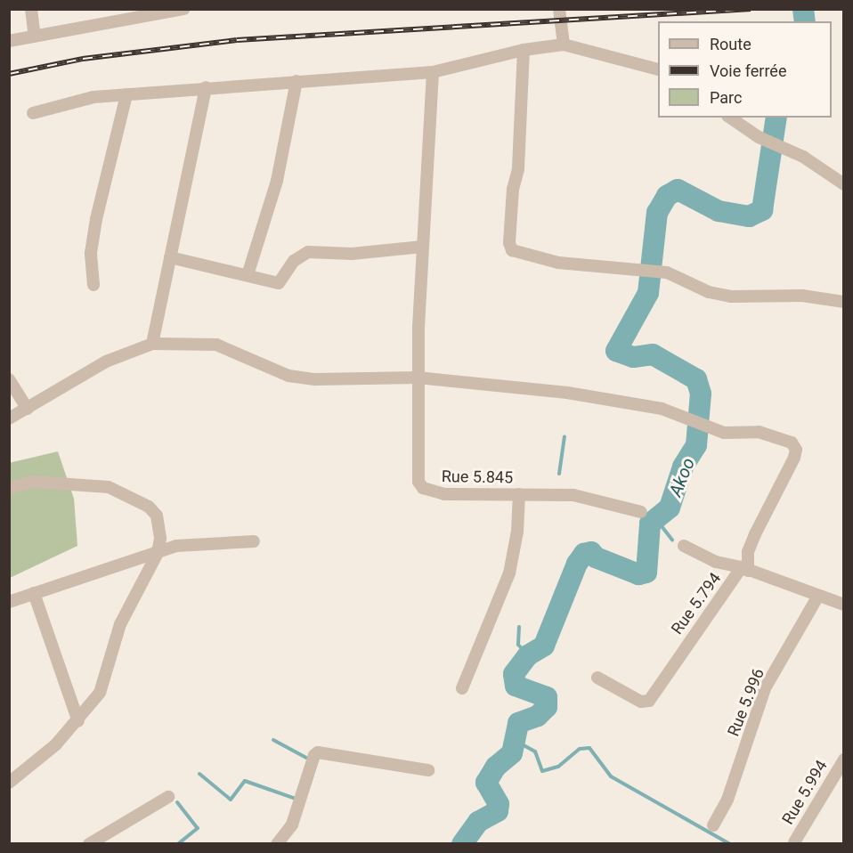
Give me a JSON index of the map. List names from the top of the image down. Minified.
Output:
{"streets":{"street":["Rue 5.845","Rue 5.794","Rue 5.996","Rue 5.994"]},"water":["Akoo"],"legend":["Route","Voie ferrée","Parc"]}
